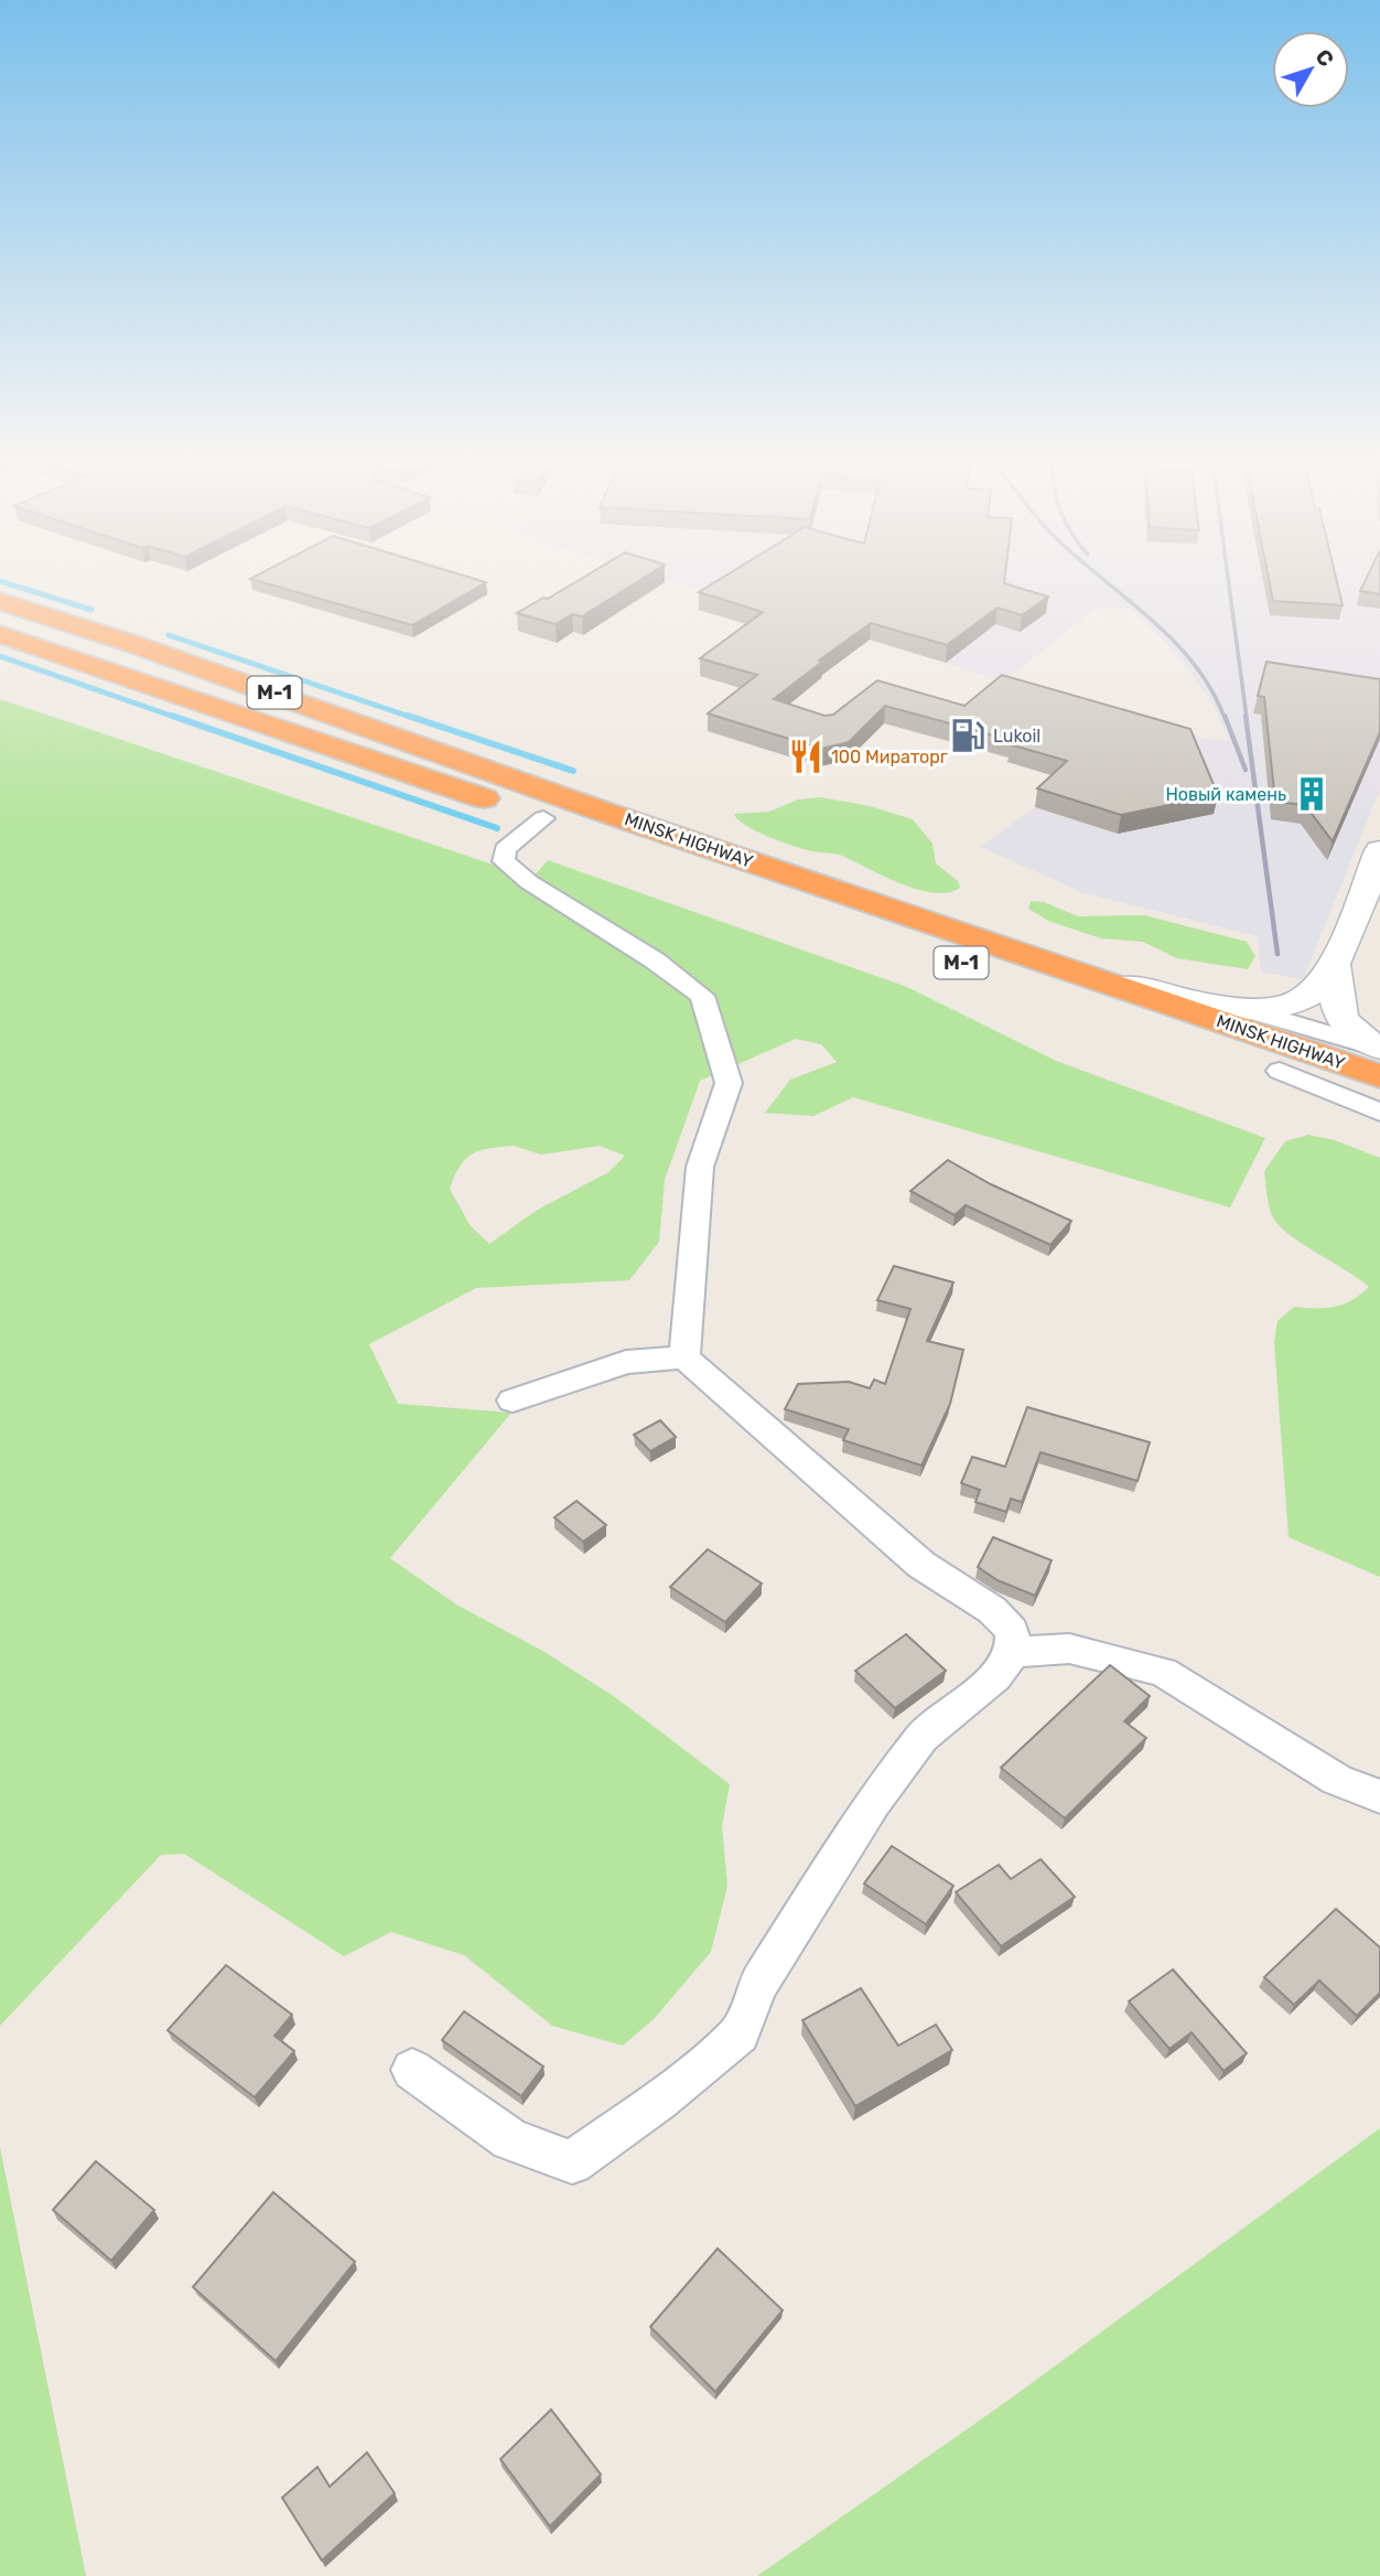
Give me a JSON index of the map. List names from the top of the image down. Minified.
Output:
{"streets":{"highway":["М-1","MINSK HIGHWAY"]},"places":{"fuel station":["Lukoil"],"restaurant":["100 Мираторг"],"building":["Новый камень"]},"north":"top right"}
